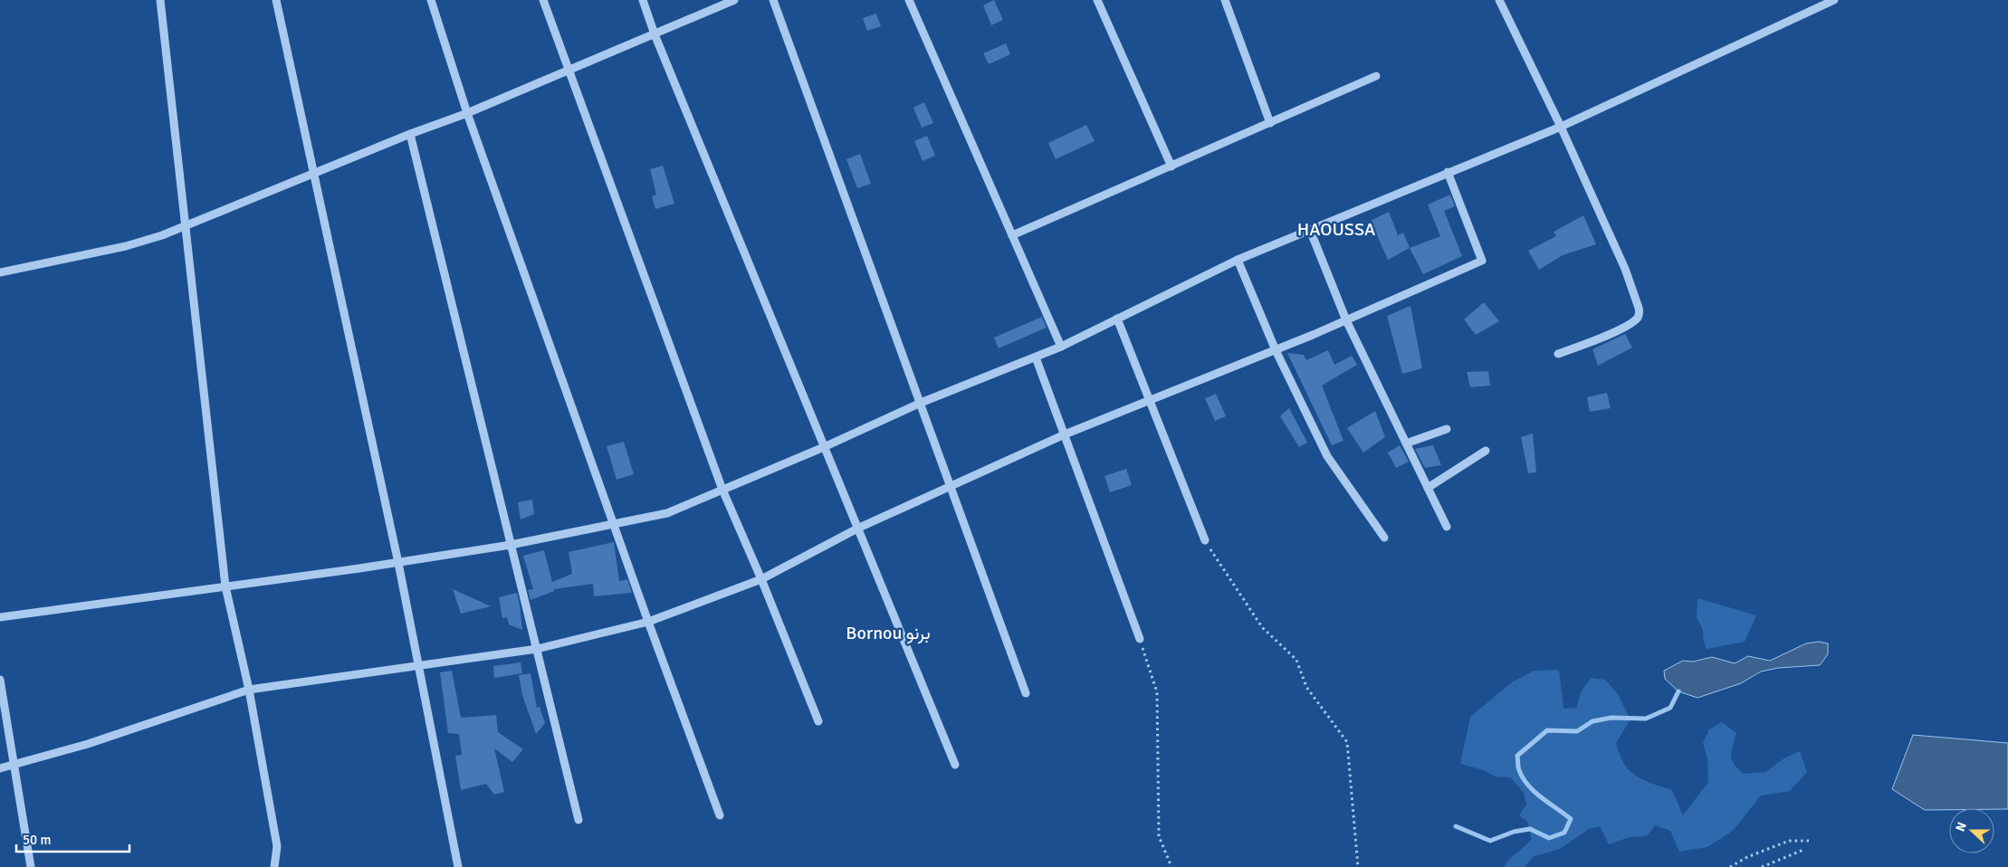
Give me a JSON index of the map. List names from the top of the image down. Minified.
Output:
{"districts":["HAOUSSA","Bornou برنو"],"scale_bar":"50 m","north":"left"}
